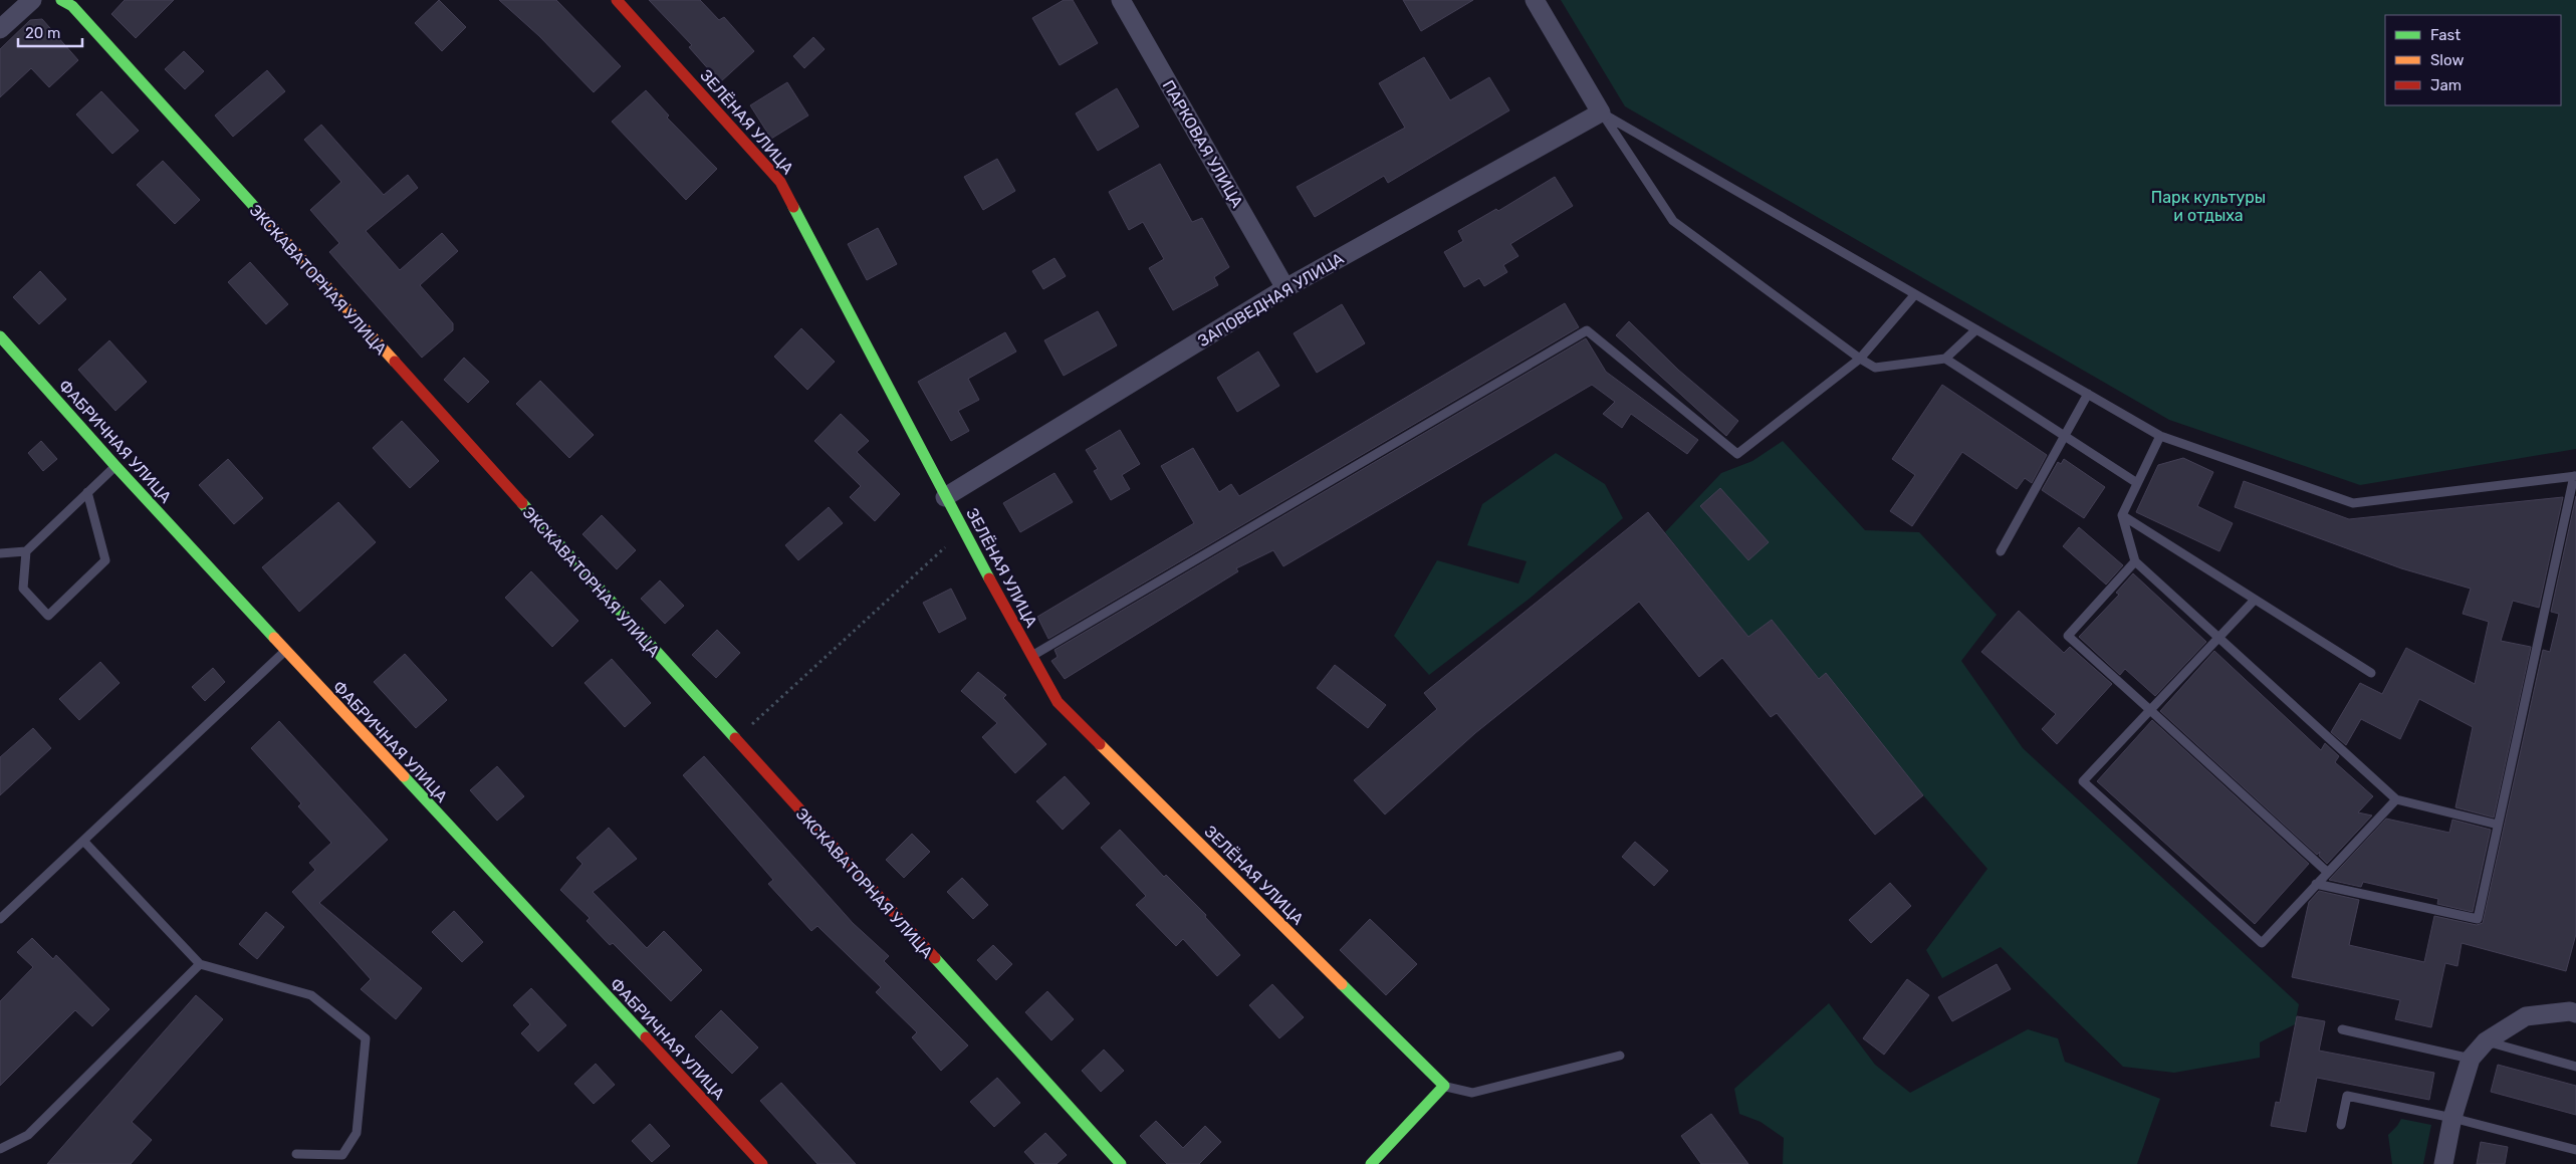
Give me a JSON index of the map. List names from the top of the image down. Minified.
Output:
{"streets":{"street":["ЗЕЛЁНАЯ УЛИЦА","ПАРКОВАЯ УЛИЦА","ЭКСКАВАТОРНАЯ УЛИЦА","ЗАПОВЕДНАЯ УЛИЦА","ФАБРИЧНАЯ УЛИЦА"]},"crossings":[["ЗЕЛЁНАЯ УЛИЦА","ЗАПОВЕДНАЯ УЛИЦА"],["ПАРКОВАЯ УЛИЦА","ЗАПОВЕДНАЯ УЛИЦА"]],"parks":["Парк культуры и отдыха"],"legend":["Fast","Slow","Jam"],"scale_bar":"20 m"}
